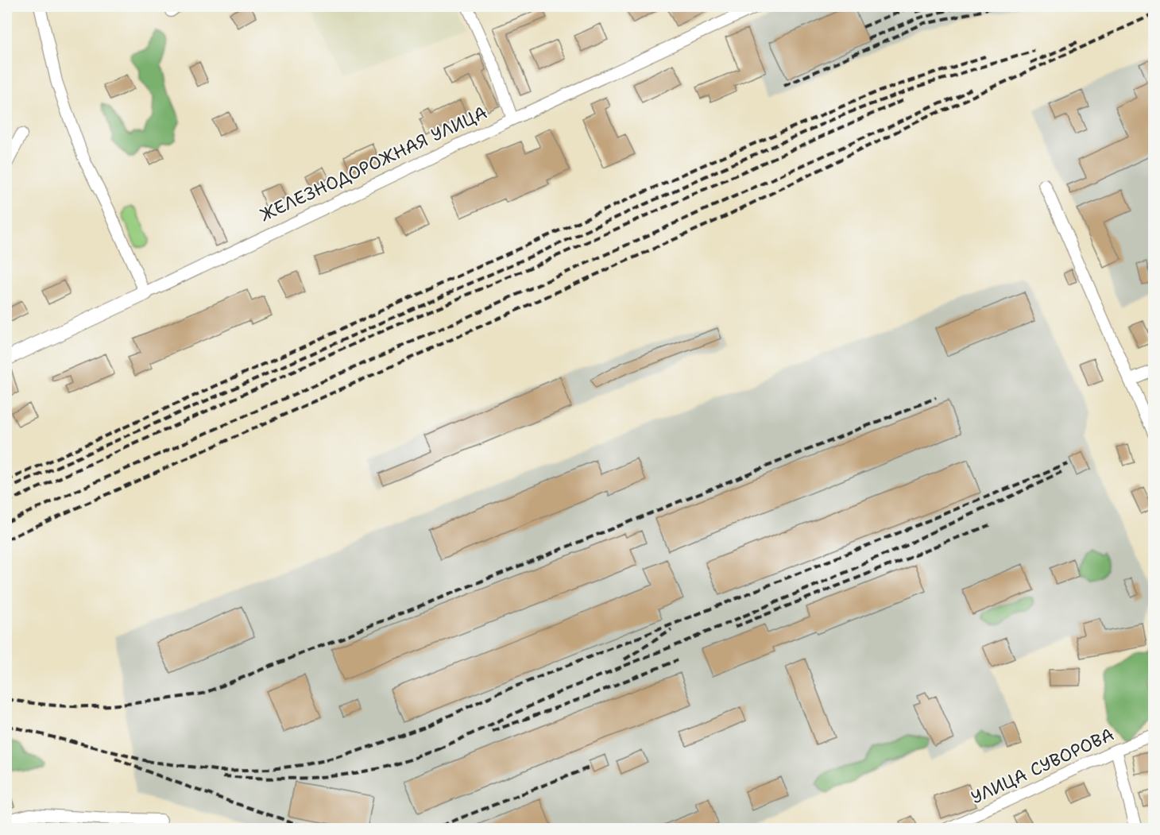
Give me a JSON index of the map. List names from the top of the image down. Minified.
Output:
{"streets":{"street":["ЖЕЛЕЗНОДОРОЖНАЯ УЛИЦА","УЛИЦА СУВОРОВА"]}}
